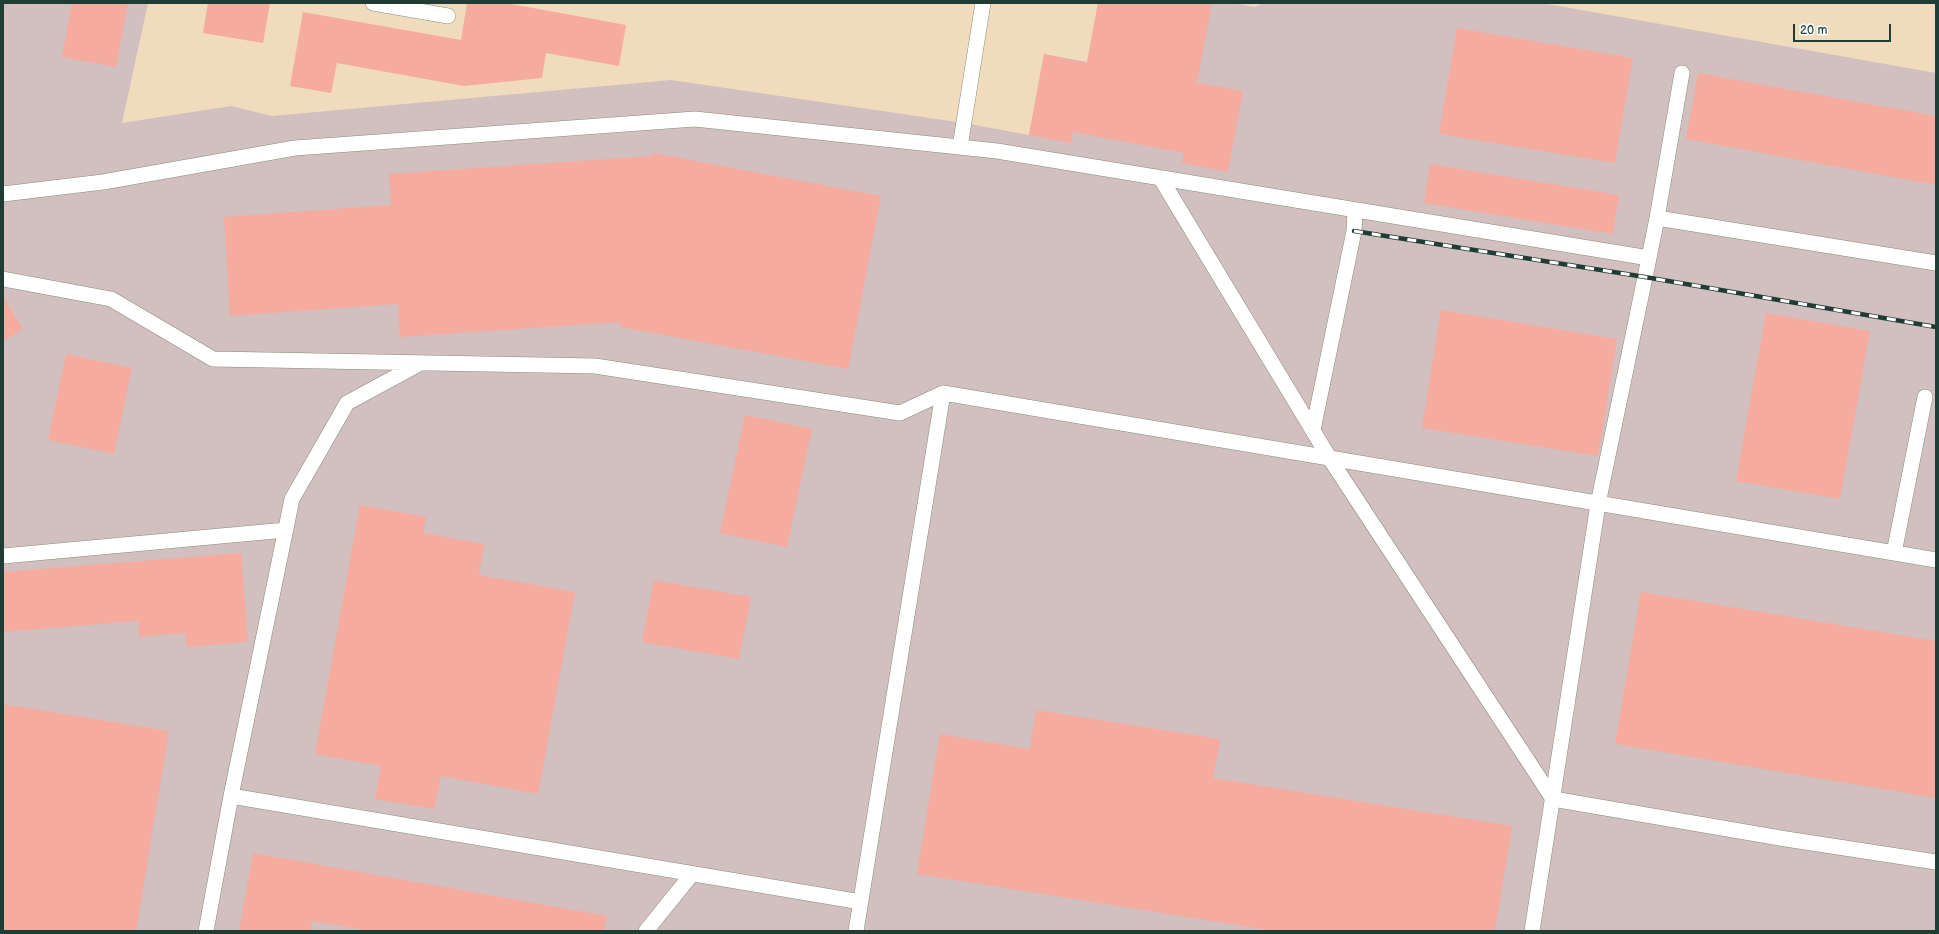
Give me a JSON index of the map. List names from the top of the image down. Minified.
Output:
{"scale_bar":"20 m"}
